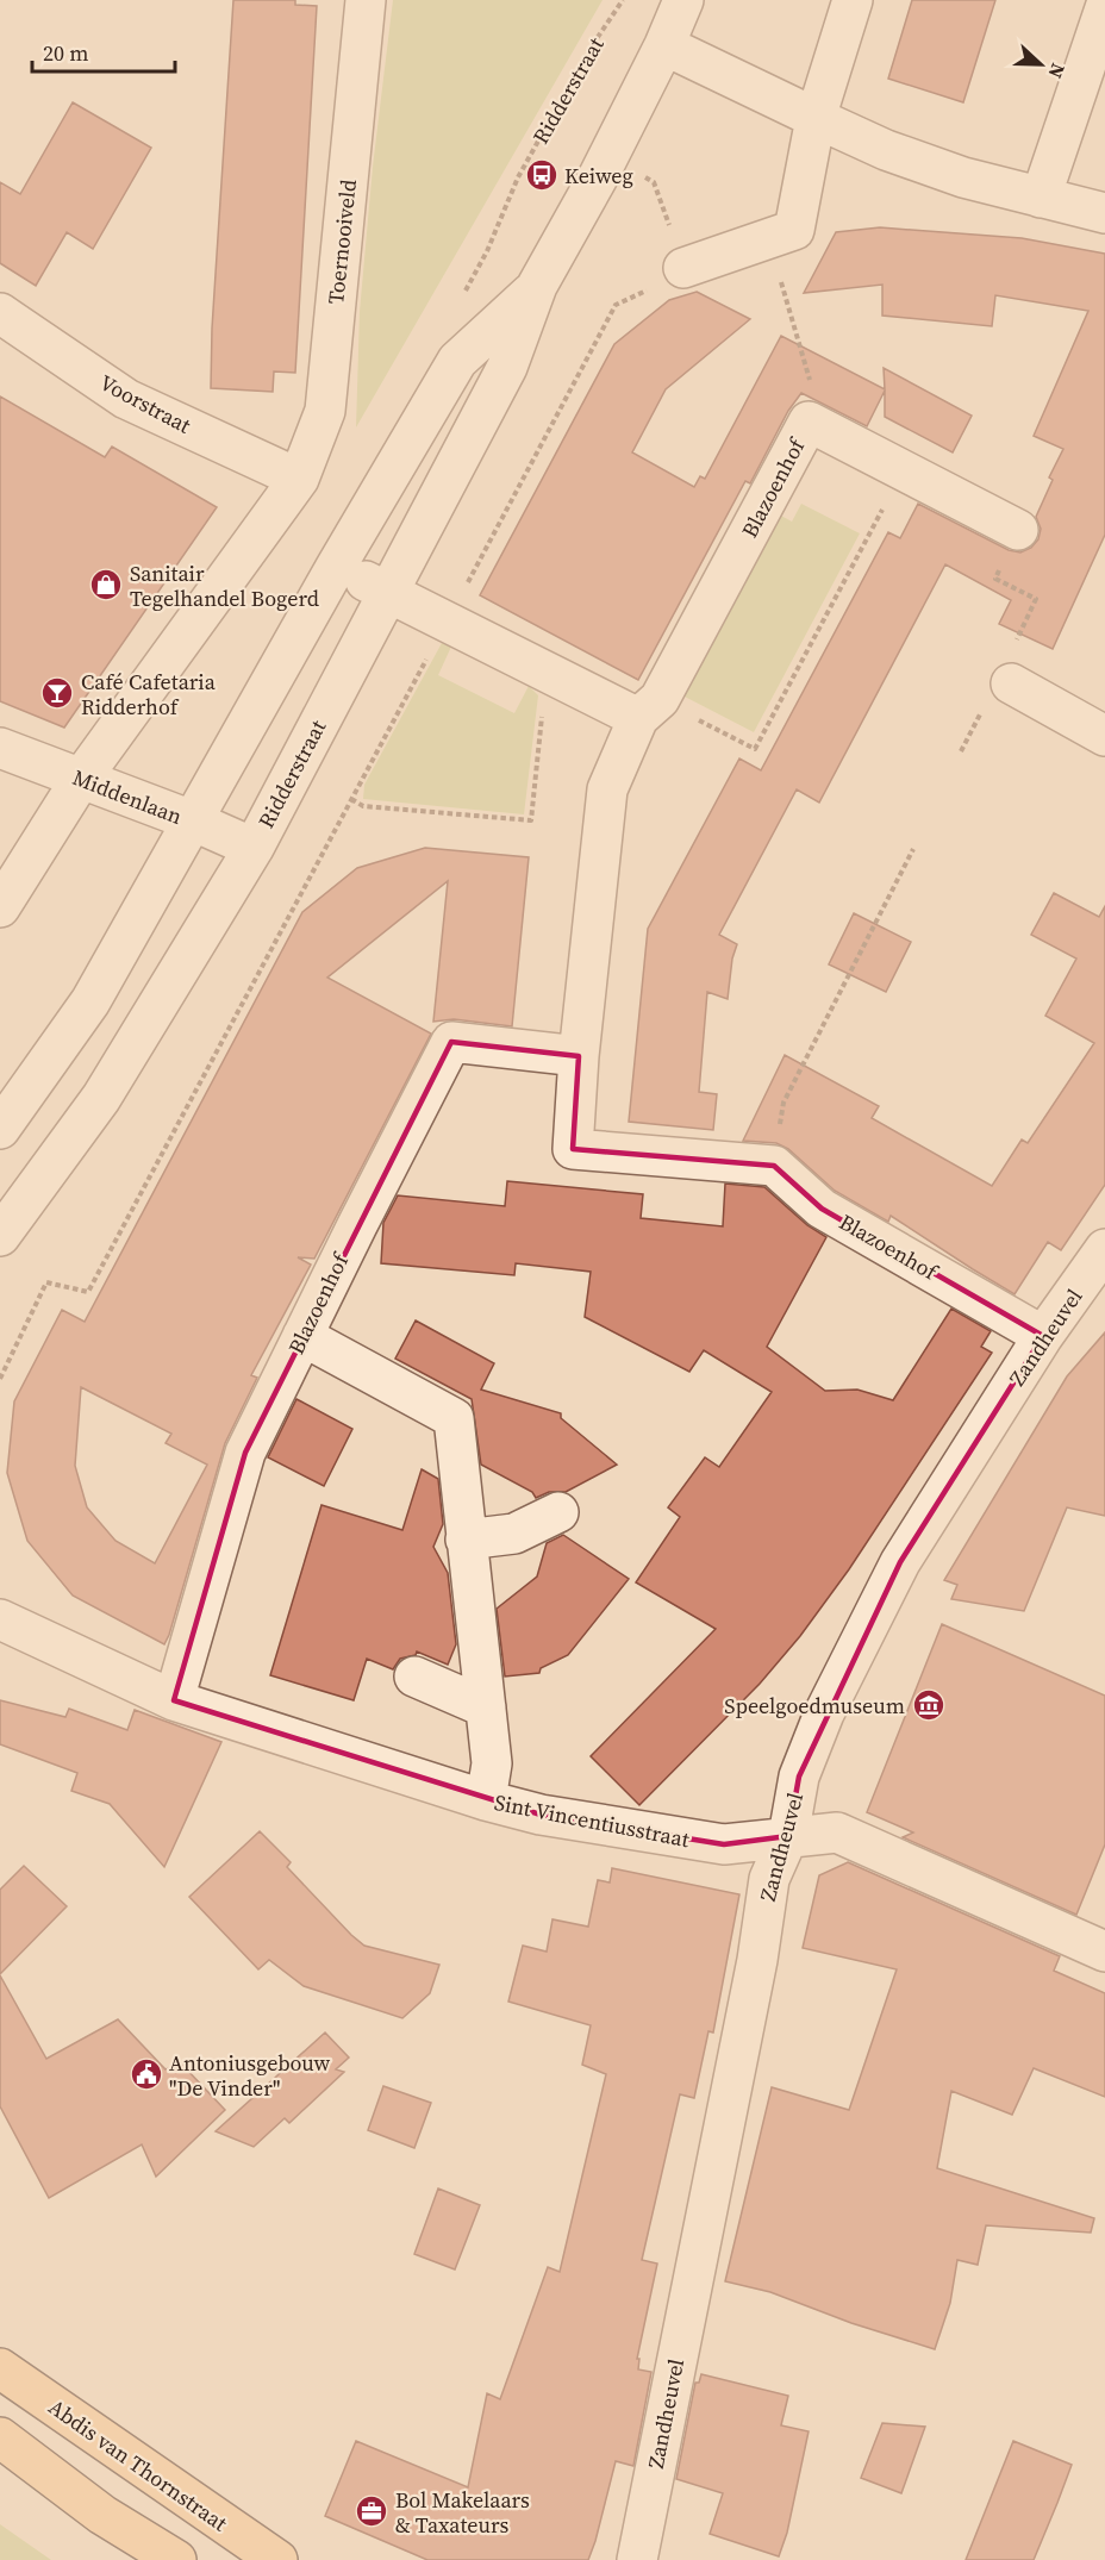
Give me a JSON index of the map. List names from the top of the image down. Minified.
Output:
{"streets":{"main road":["Abdis van Thornstraat"],"street":["Ridderstraat","Toernooiveld","Voorstraat","Blazoenhof","Middenlaan","Zandheuvel","Sint Vincentiusstraat"]},"crossings":[["Ridderstraat","Middenlaan"],["Toernooiveld","Voorstraat"],["Blazoenhof","Zandheuvel"],["Blazoenhof","Sint Vincentiusstraat"],["Zandheuvel","Sint Vincentiusstraat"]],"places":{"bus stop":["Keiweg"],"shop":["Sanitair Tegelhandel Bogerd"],"bar":["Café Cafetaria Ridderhof"],"museum":["Speelgoedmuseum"],"public building":["Antoniusgebouw \"De Vinder\""],"office":["Bol Makelaars & Taxateurs"]},"scale_bar":"20 m","north":"right"}
